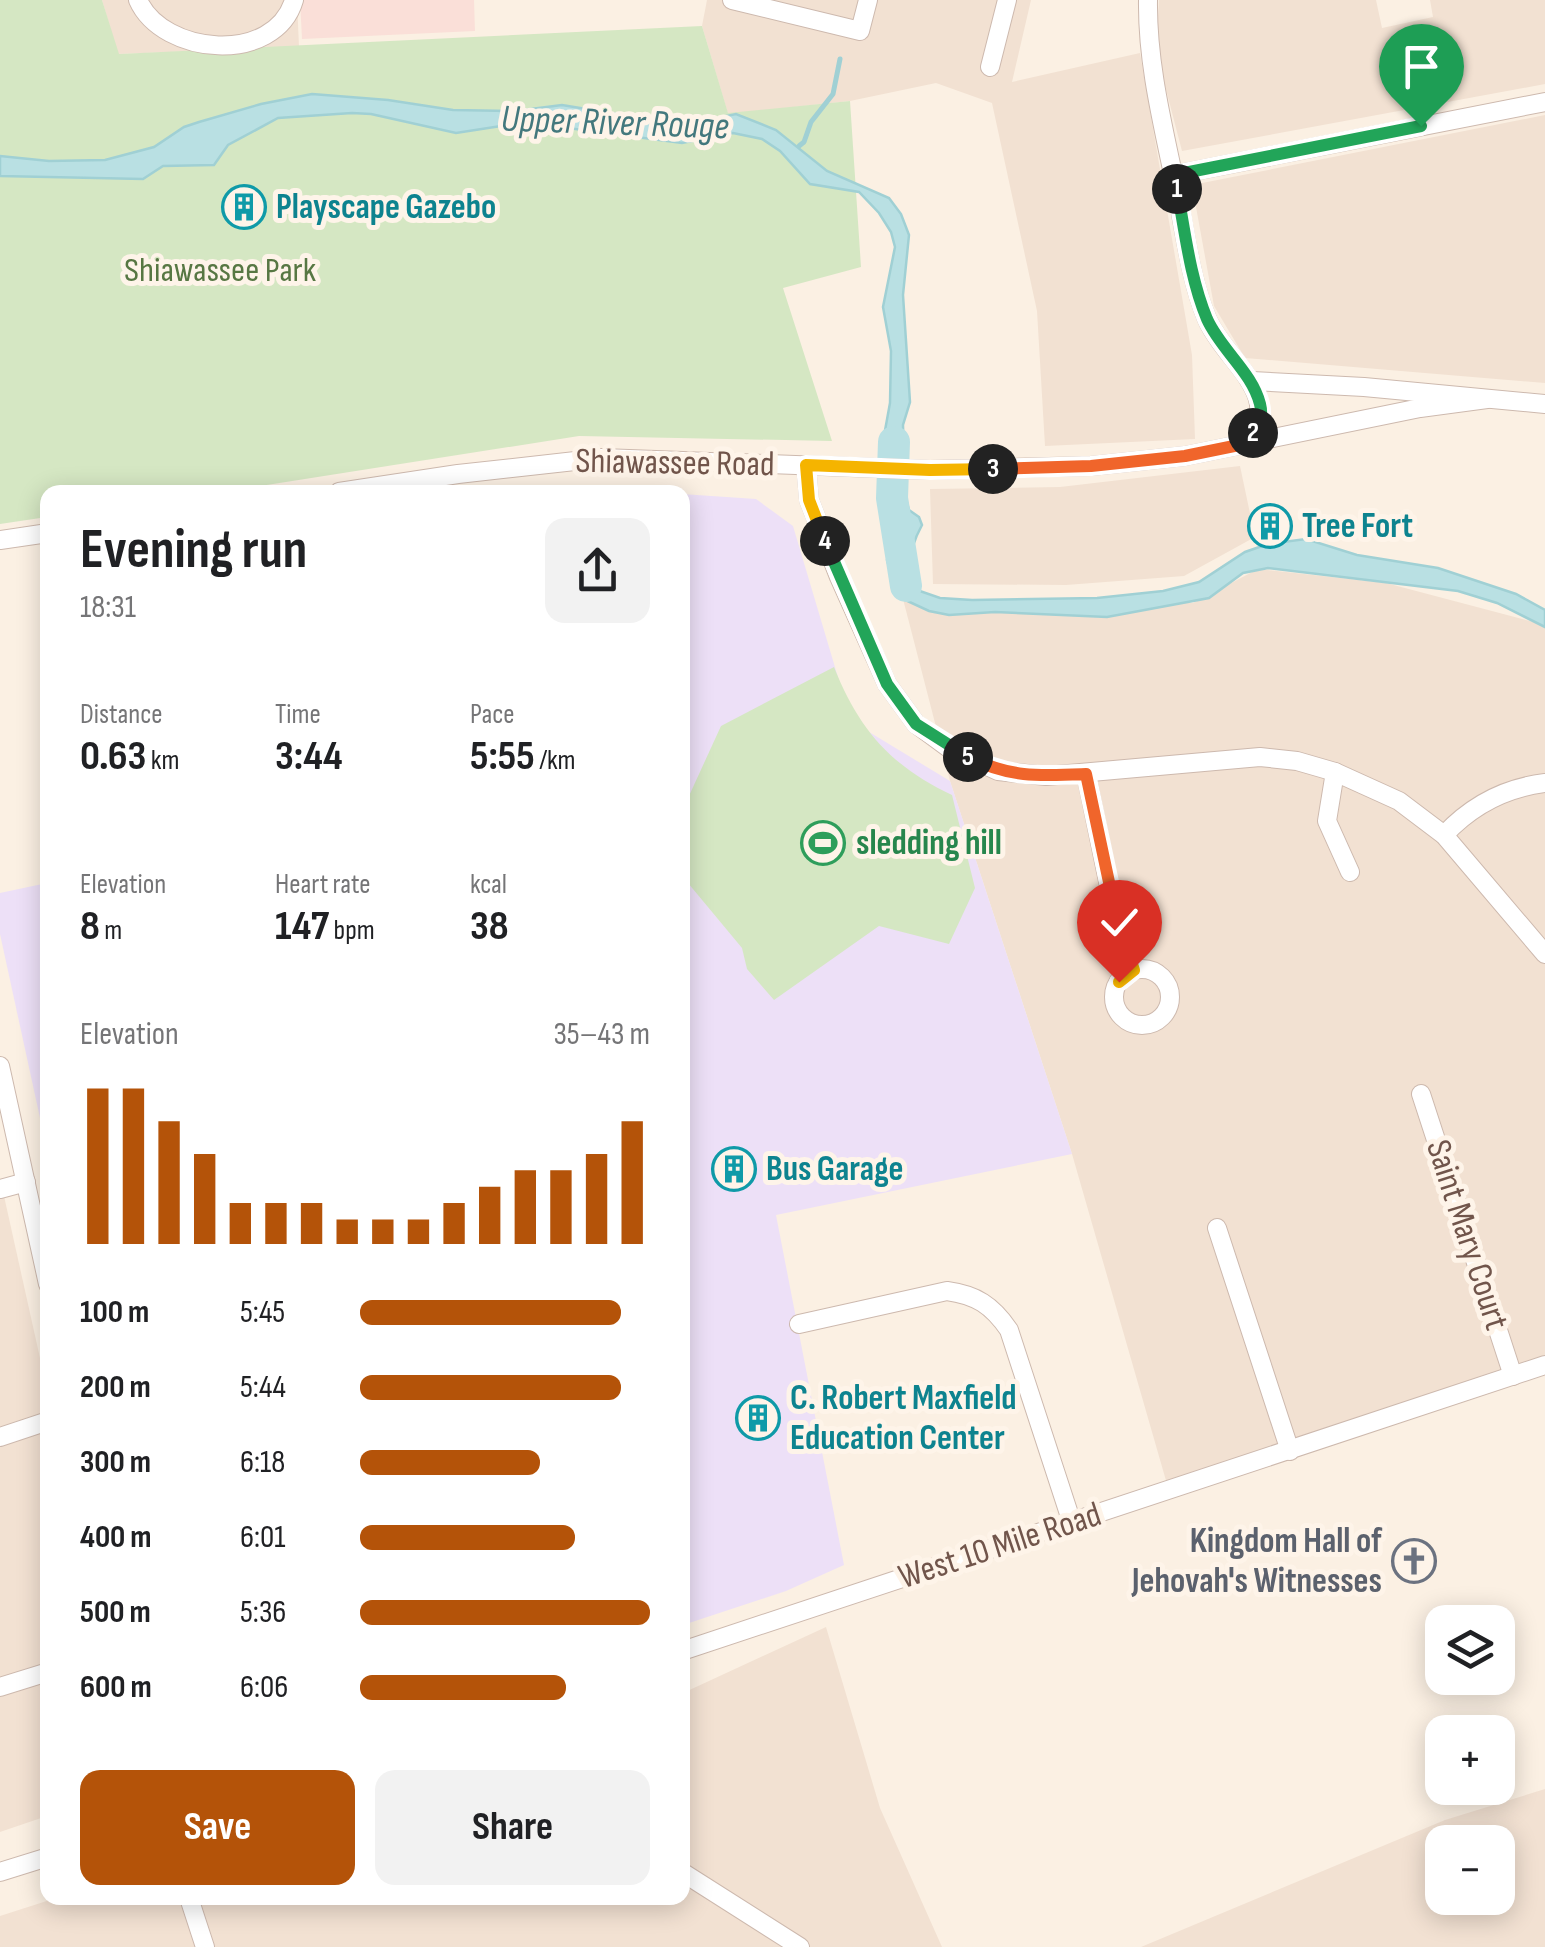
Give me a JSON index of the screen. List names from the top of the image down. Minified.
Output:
{"streets":{"street":["Shiawassee Road","Saint Mary Court","West 10 Mile Road"]},"crossings":[["Saint Mary Court","West 10 Mile Road"]],"water":["Upper River Rouge"],"parks":["Shiawassee Park"],"places":{"building":["Playscape Gazebo","Tree Fort","Bus Garage","C. Robert Maxfield Education Center"],"sports":["sledding hill"],"church":["Kingdom Hall of Jehovah's Witnesses"]},"page":{"pins":["1","2","3","4","5"],"heading":["Evening run","18:31"],"stats":[["Distance","0.63 km"],["Time","3:44"],["Pace","5:55 /km"],["Elevation","8 m"],["Heart rate","147 bpm"],["kcal","38"]],"chart":["Elevation","35–43 m"],"list":[{"name":"100 m","note":"5:45"},{"name":"200 m","note":"5:44"},{"name":"300 m","note":"6:18"},{"name":"400 m","note":"6:01"},{"name":"500 m","note":"5:36"},{"name":"600 m","note":"6:06"}],"map_buttons":["+","−"],"buttons":["Save","Share"]}}
